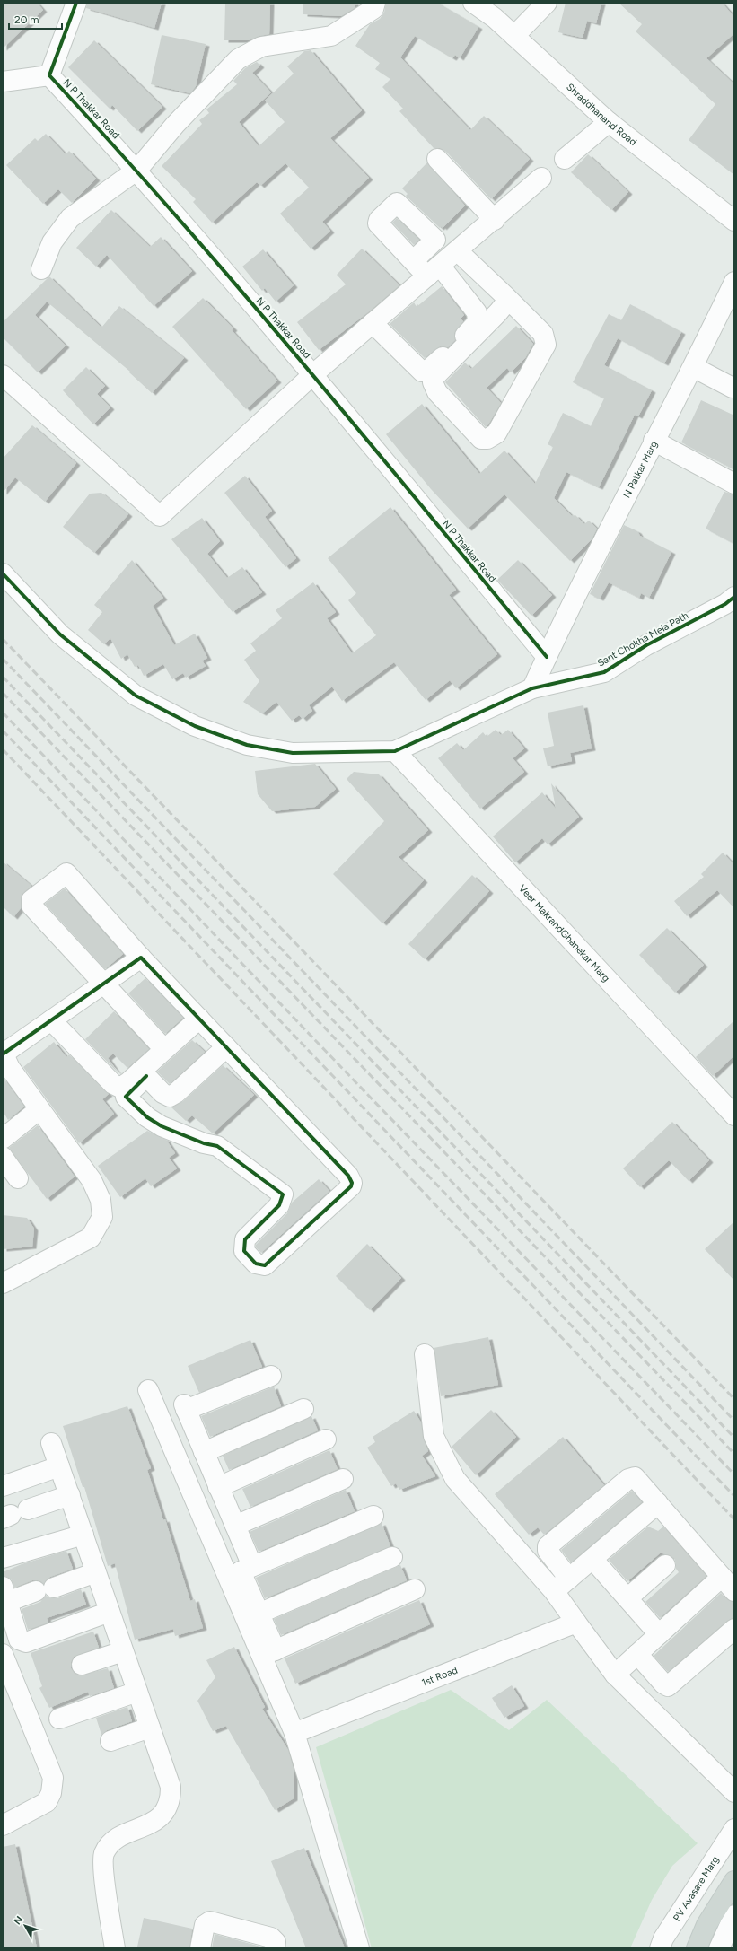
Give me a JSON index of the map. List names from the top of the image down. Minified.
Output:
{"streets":{"street":["N P Thakkar Road","Shraddhanand Road","N Patkar Marg","Sant Chokha Mela Path","Veer MakrandGhanekar Marg","1st Road","PV Avasare Marg"]},"crossings":[["N P Thakkar Road","N Patkar Marg"],["Sant Chokha Mela Path","Veer MakrandGhanekar Marg"]],"scale_bar":"20 m","north":"top left"}
